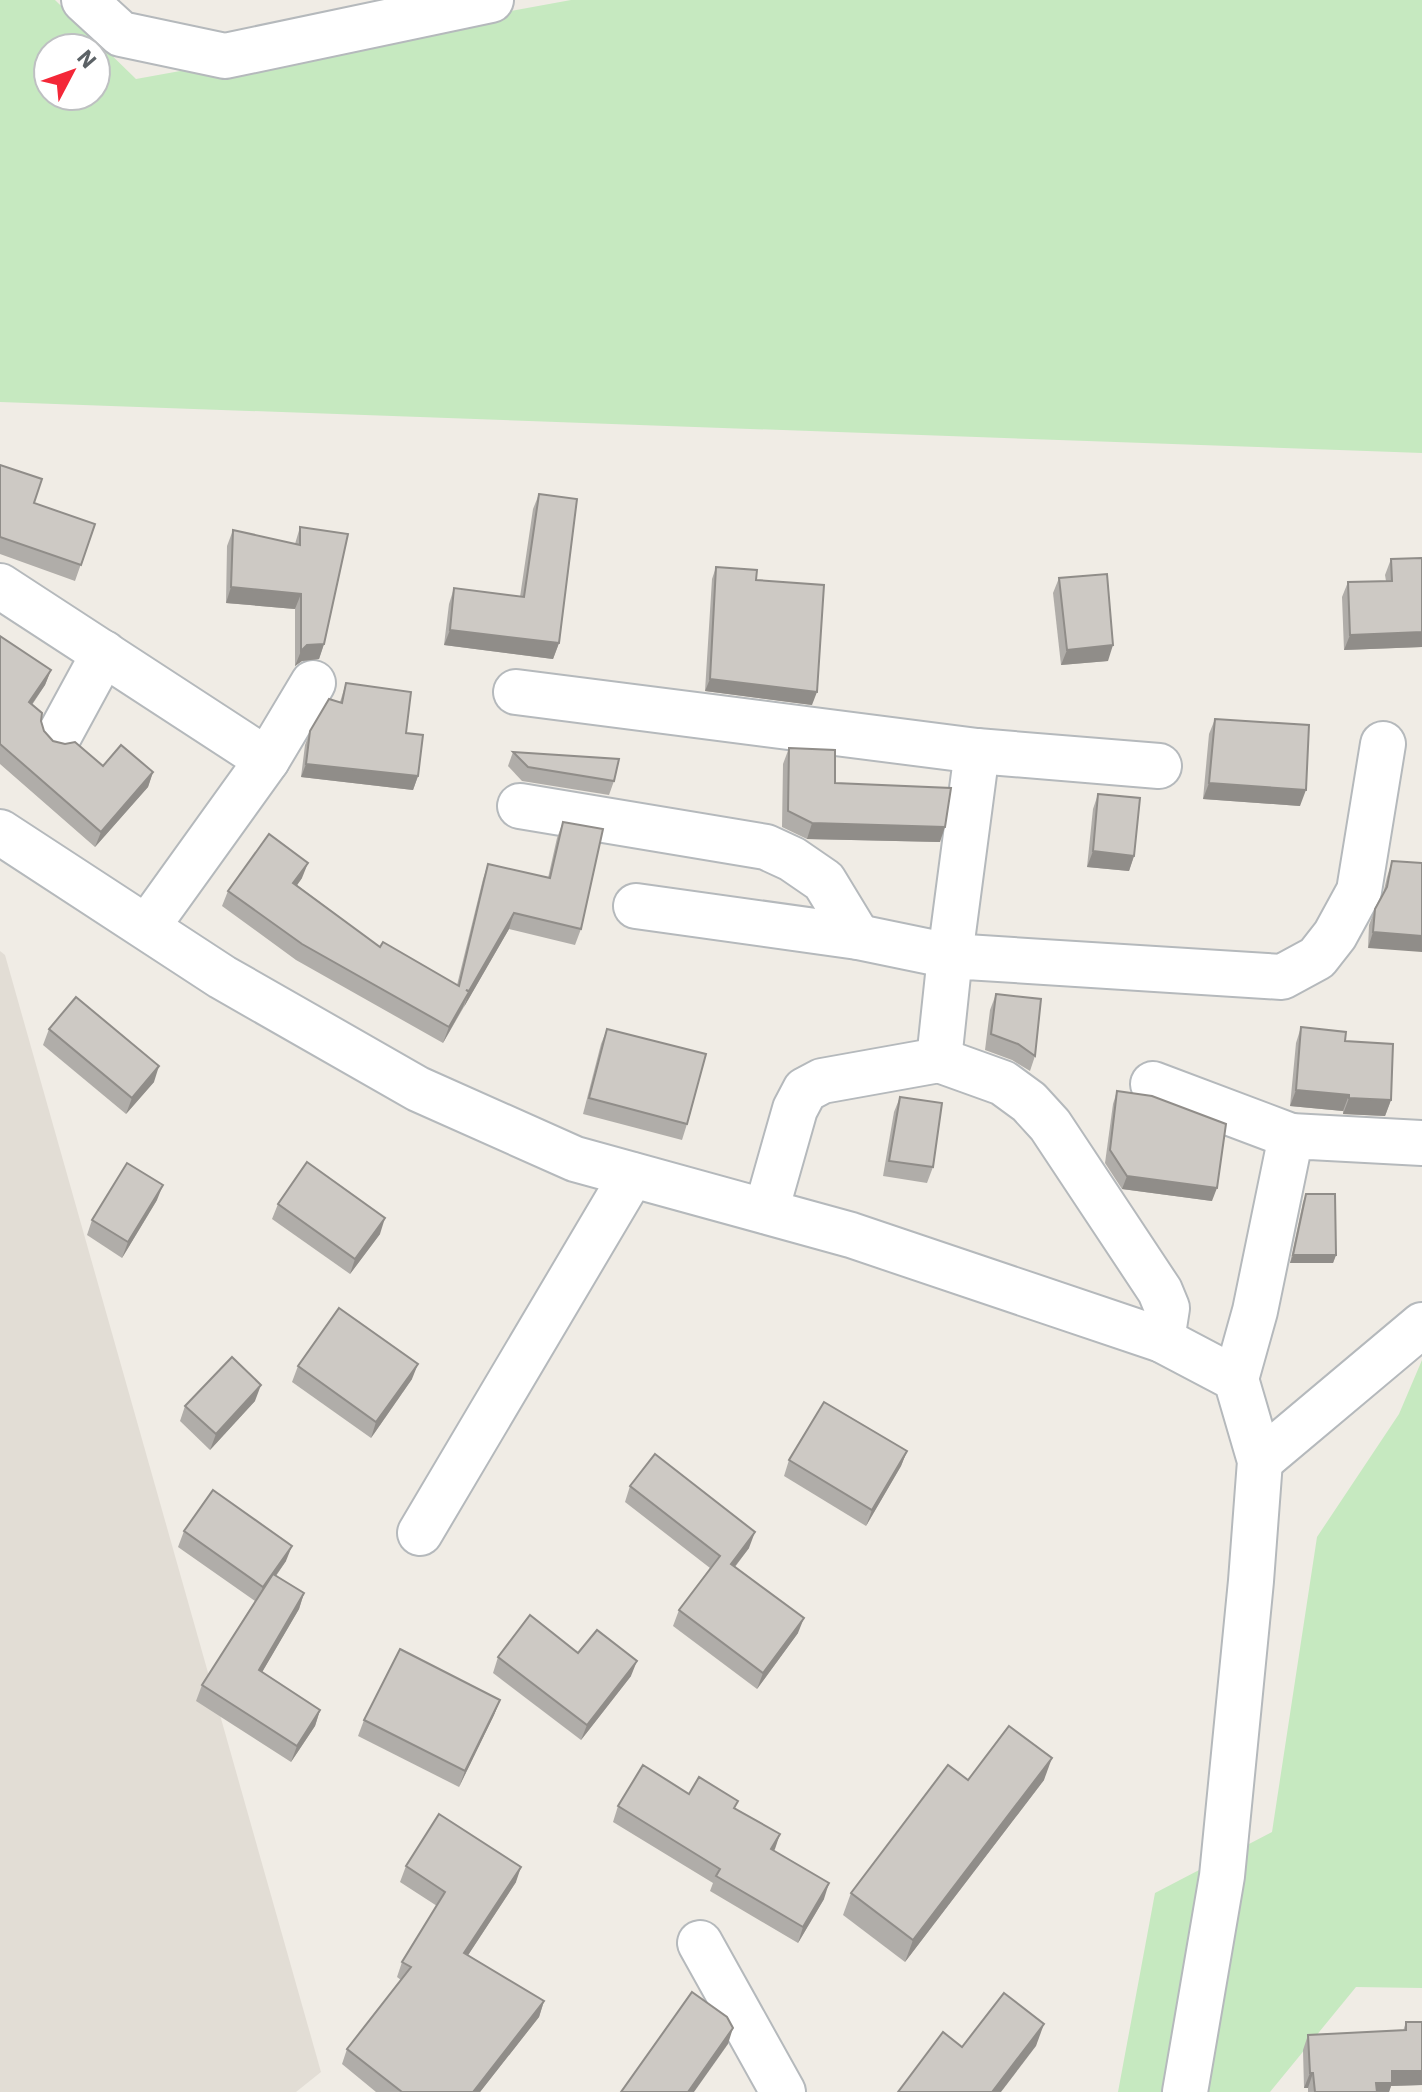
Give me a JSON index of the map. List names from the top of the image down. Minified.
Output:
{"north":"top right"}
